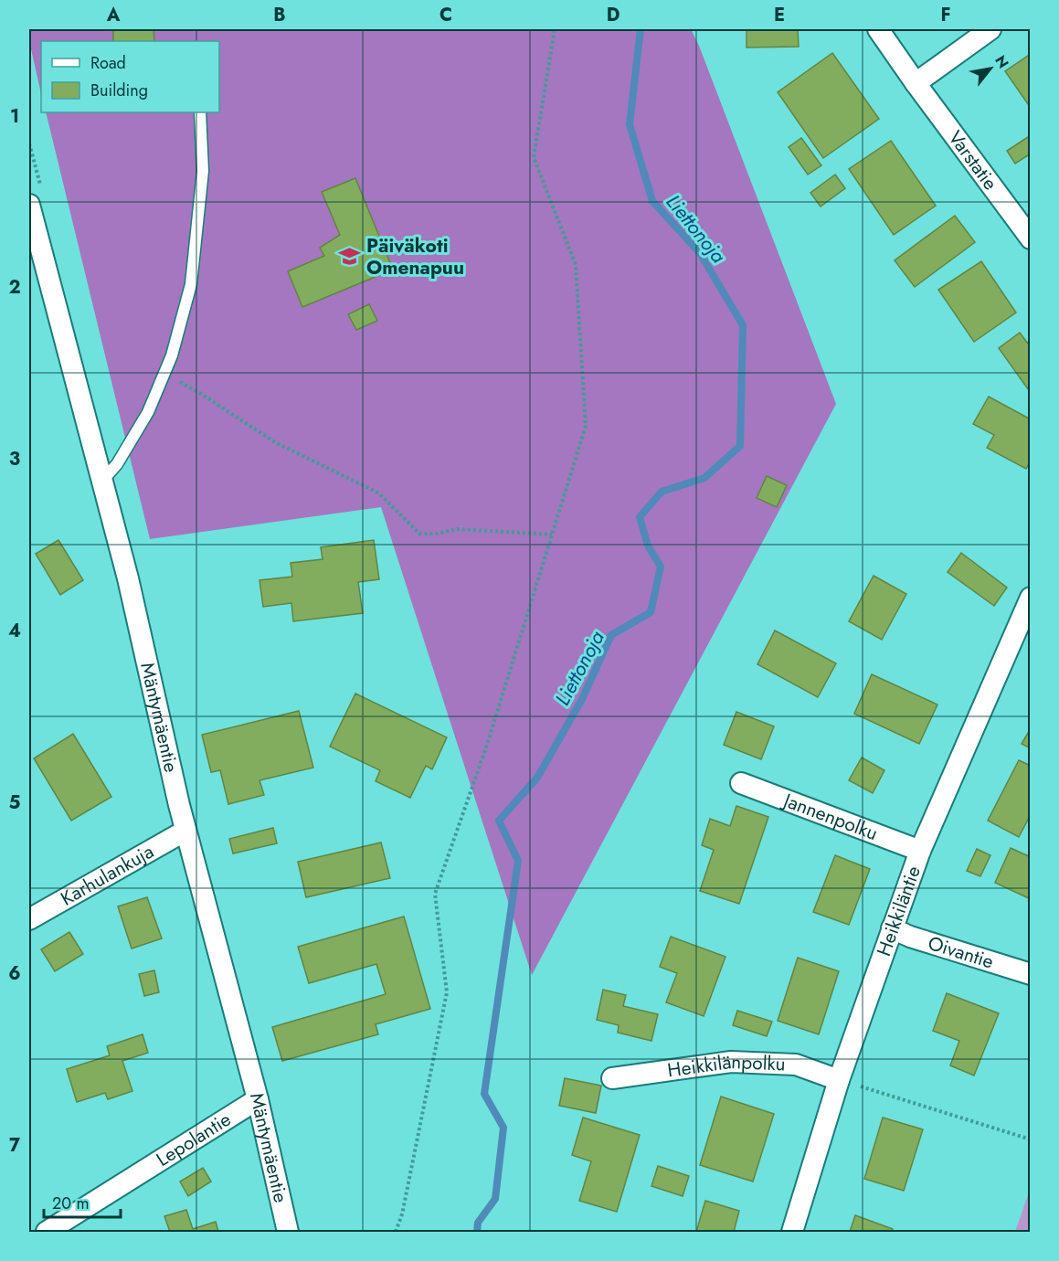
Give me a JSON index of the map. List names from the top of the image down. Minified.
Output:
{"streets":{"street":["Varstatie","Mäntymäentie","Jannenpolku","Karhulankuja","Heikkiläntie","Oivantie","Heikkilänpolku","Lepolantie"]},"crossings":[["Mäntymäentie","Karhulankuja"],["Mäntymäentie","Lepolantie"],["Jannenpolku","Heikkiläntie"],["Heikkiläntie","Oivantie"],["Heikkiläntie","Heikkilänpolku"]],"water":["Liettonoja"],"places":{"school or university":["Päiväkoti Omenapuu"]},"legend":["Road","Building"],"scale_bar":"20 m","north":"top right","grid":{"columns":["A","B","C","D","E","F"],"rows":["1","2","3","4","5","6","7"]}}
